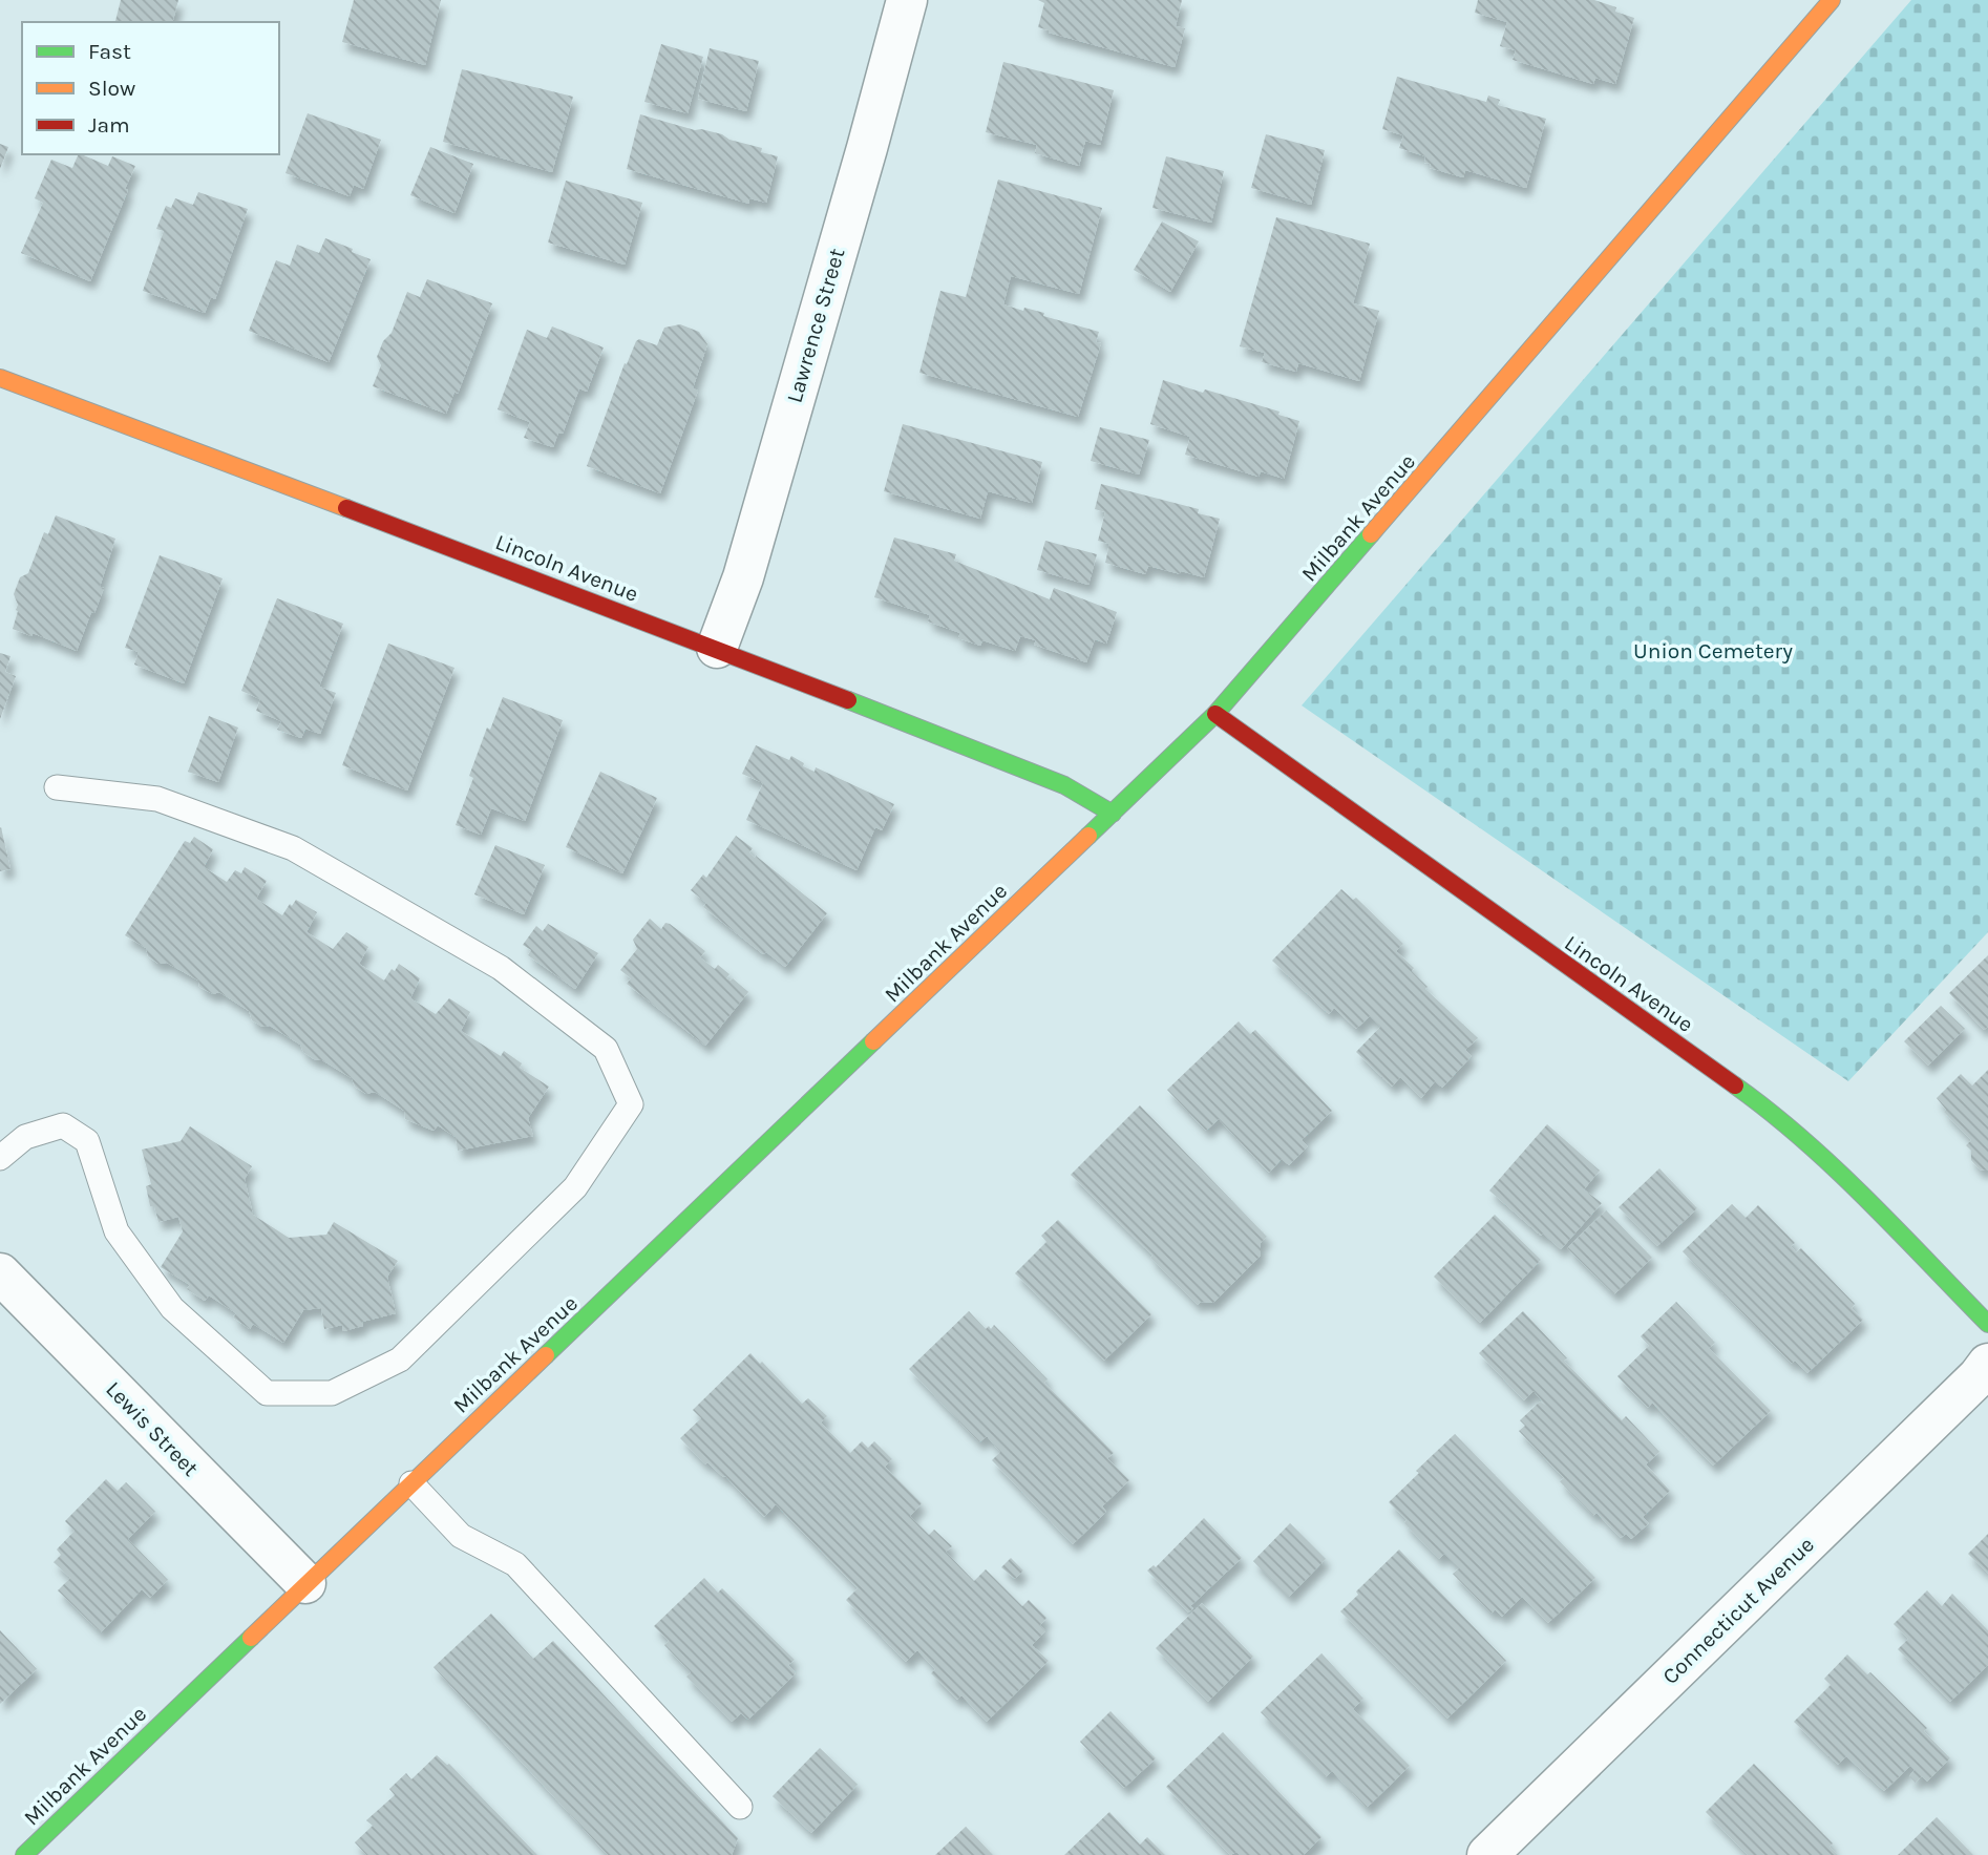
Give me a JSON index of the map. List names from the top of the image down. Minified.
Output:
{"streets":{"main road":["Milbank Avenue","Lincoln Avenue"],"street":["Lawrence Street","Lewis Street","Connecticut Avenue"]},"crossings":[["Lawrence Street","Lincoln Avenue"],["Milbank Avenue","Lincoln Avenue"],["Milbank Avenue","Lewis Street"]],"parks":["Union Cemetery"],"legend":["Fast","Slow","Jam"]}
